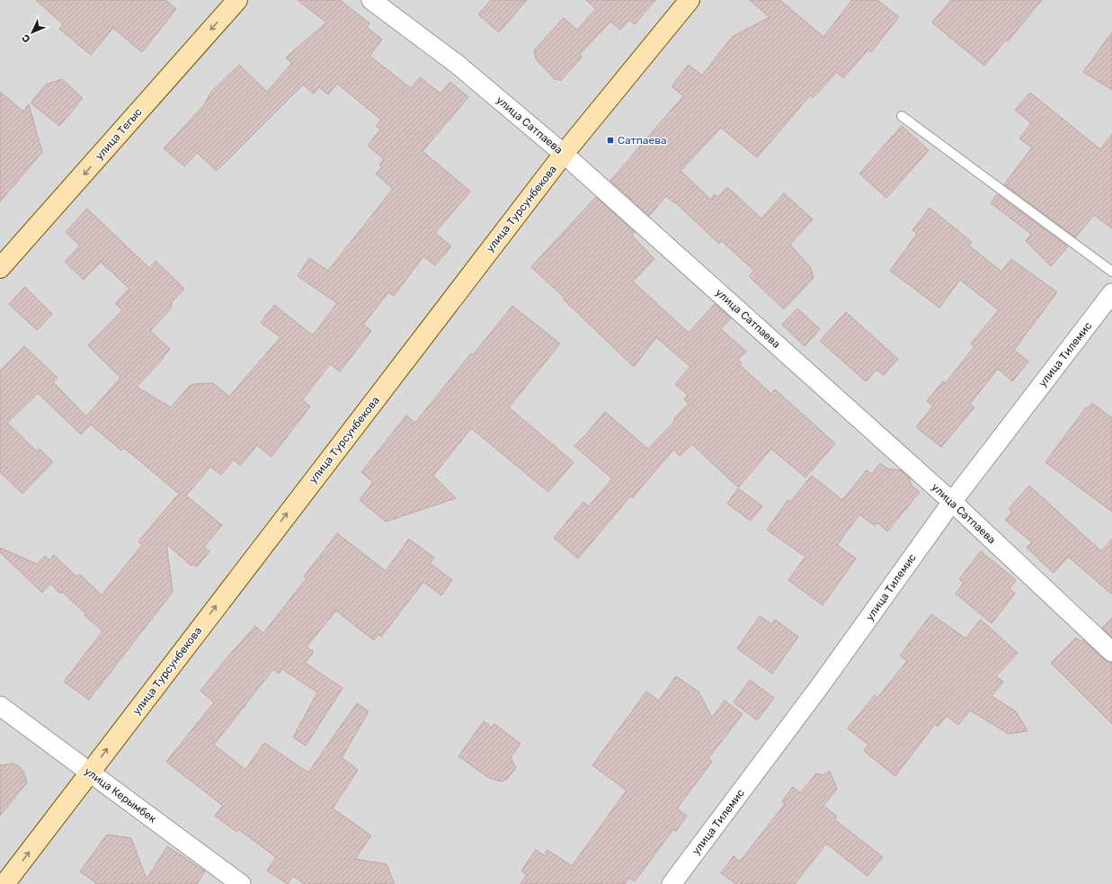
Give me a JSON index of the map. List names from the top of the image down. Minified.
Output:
{"streets":{"street":["улица Сатпаева","улица Тегыс","улица Турсунбекова","улица Тилемис","улица Керымбек"]},"crossings":[["улица Сатпаева","улица Турсунбекова"],["улица Сатпаева","улица Тилемис"],["улица Турсунбекова","улица Керымбек"]],"one_way":["улица Тегыс","улица Турсунбекова"],"places":{"transit":["Сатпаева"]},"north":"bottom left"}
